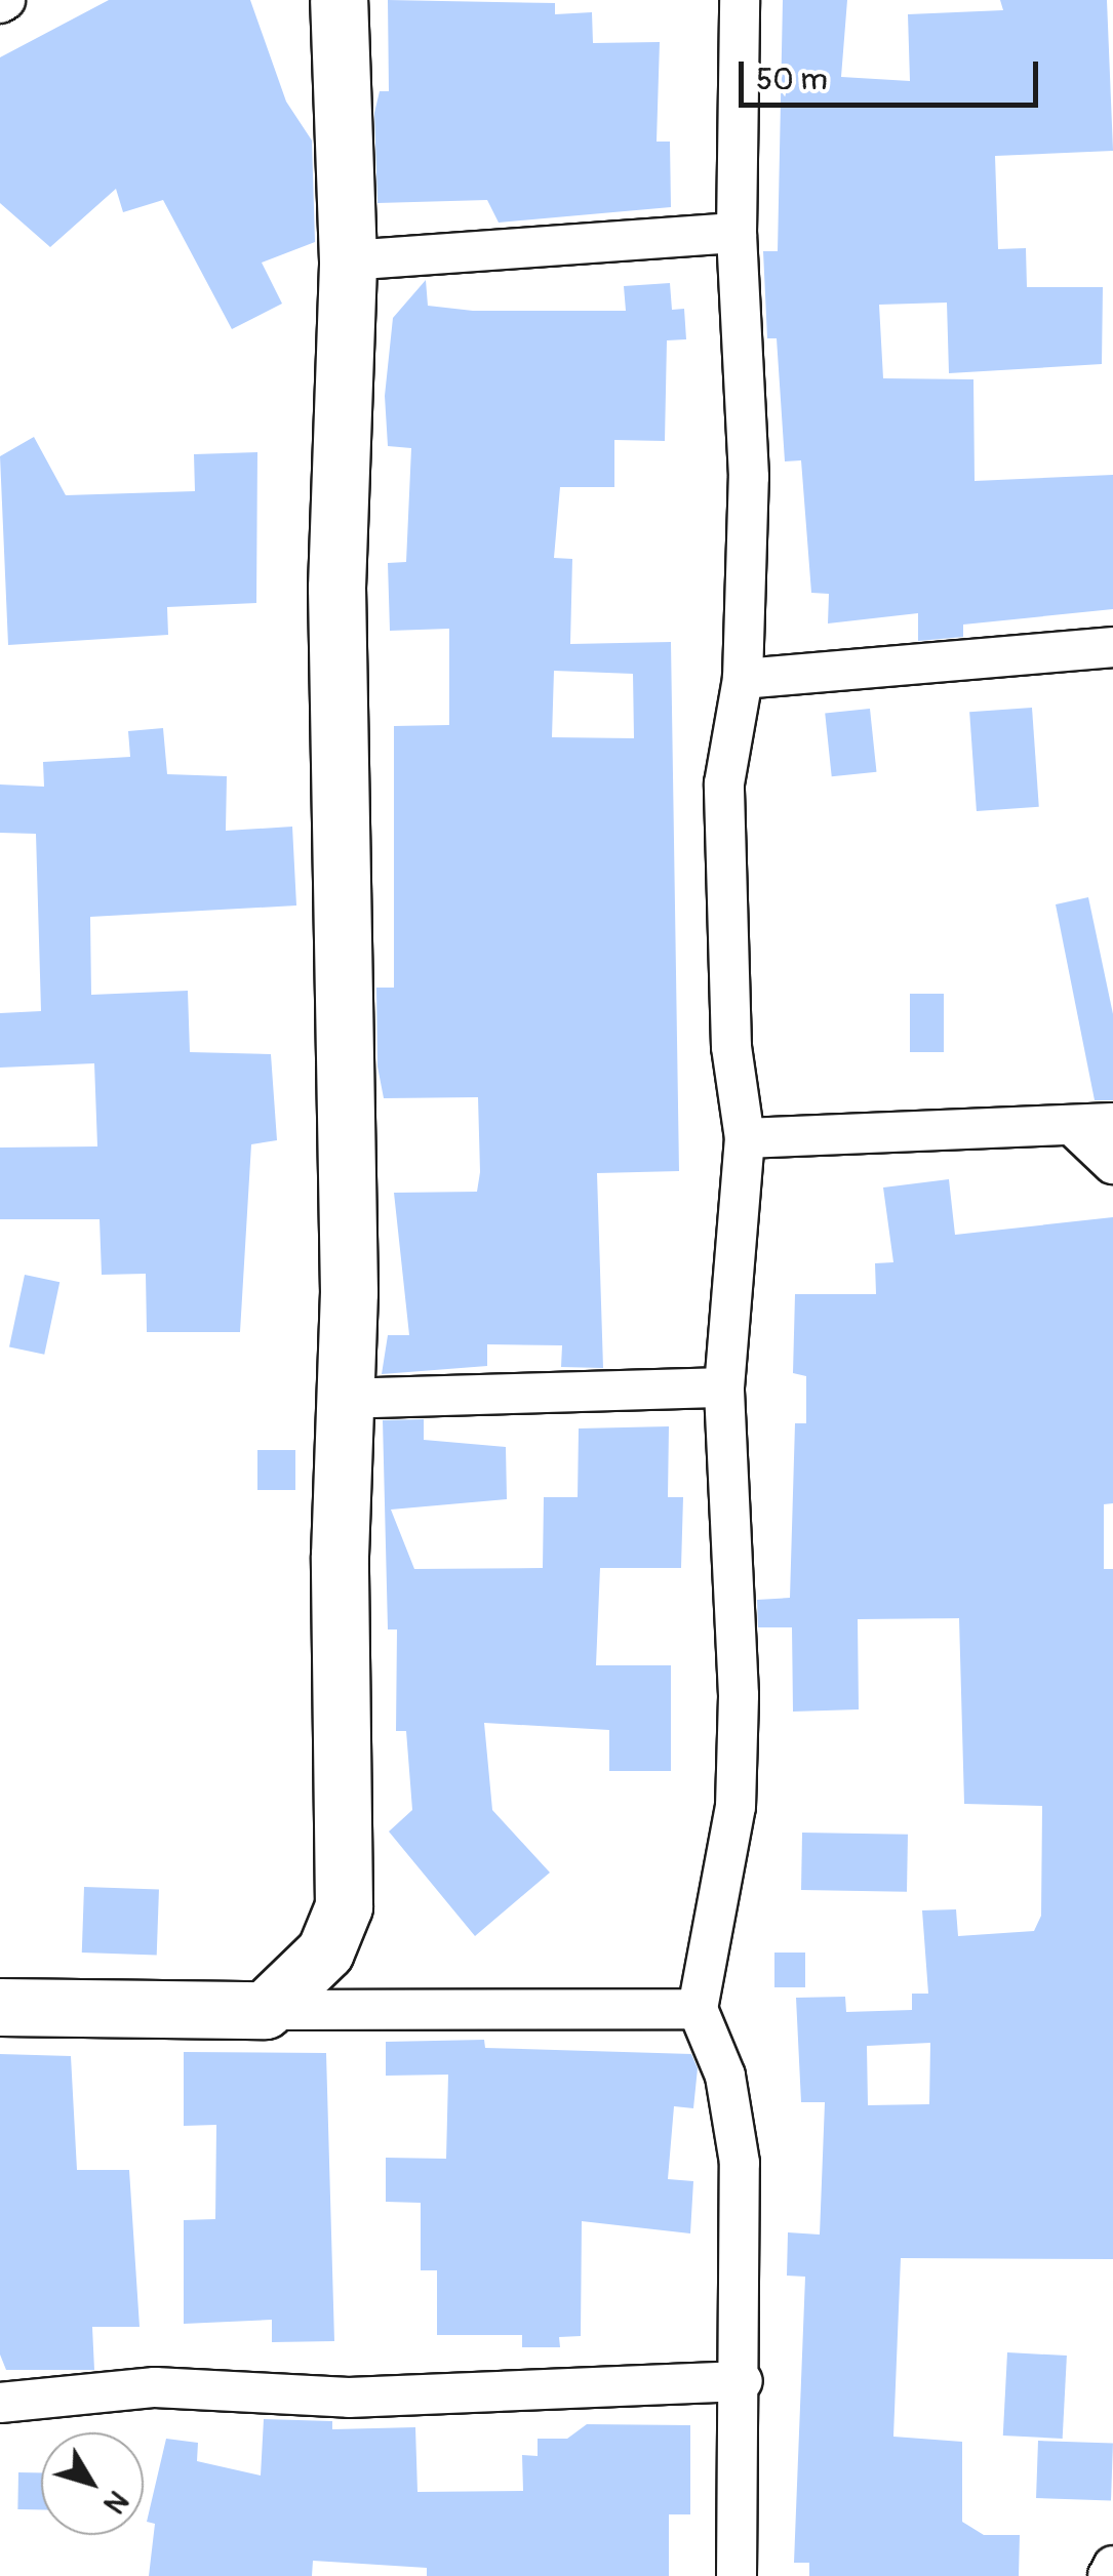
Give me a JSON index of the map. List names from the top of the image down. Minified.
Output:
{"scale_bar":"50 m","north":"bottom right"}
